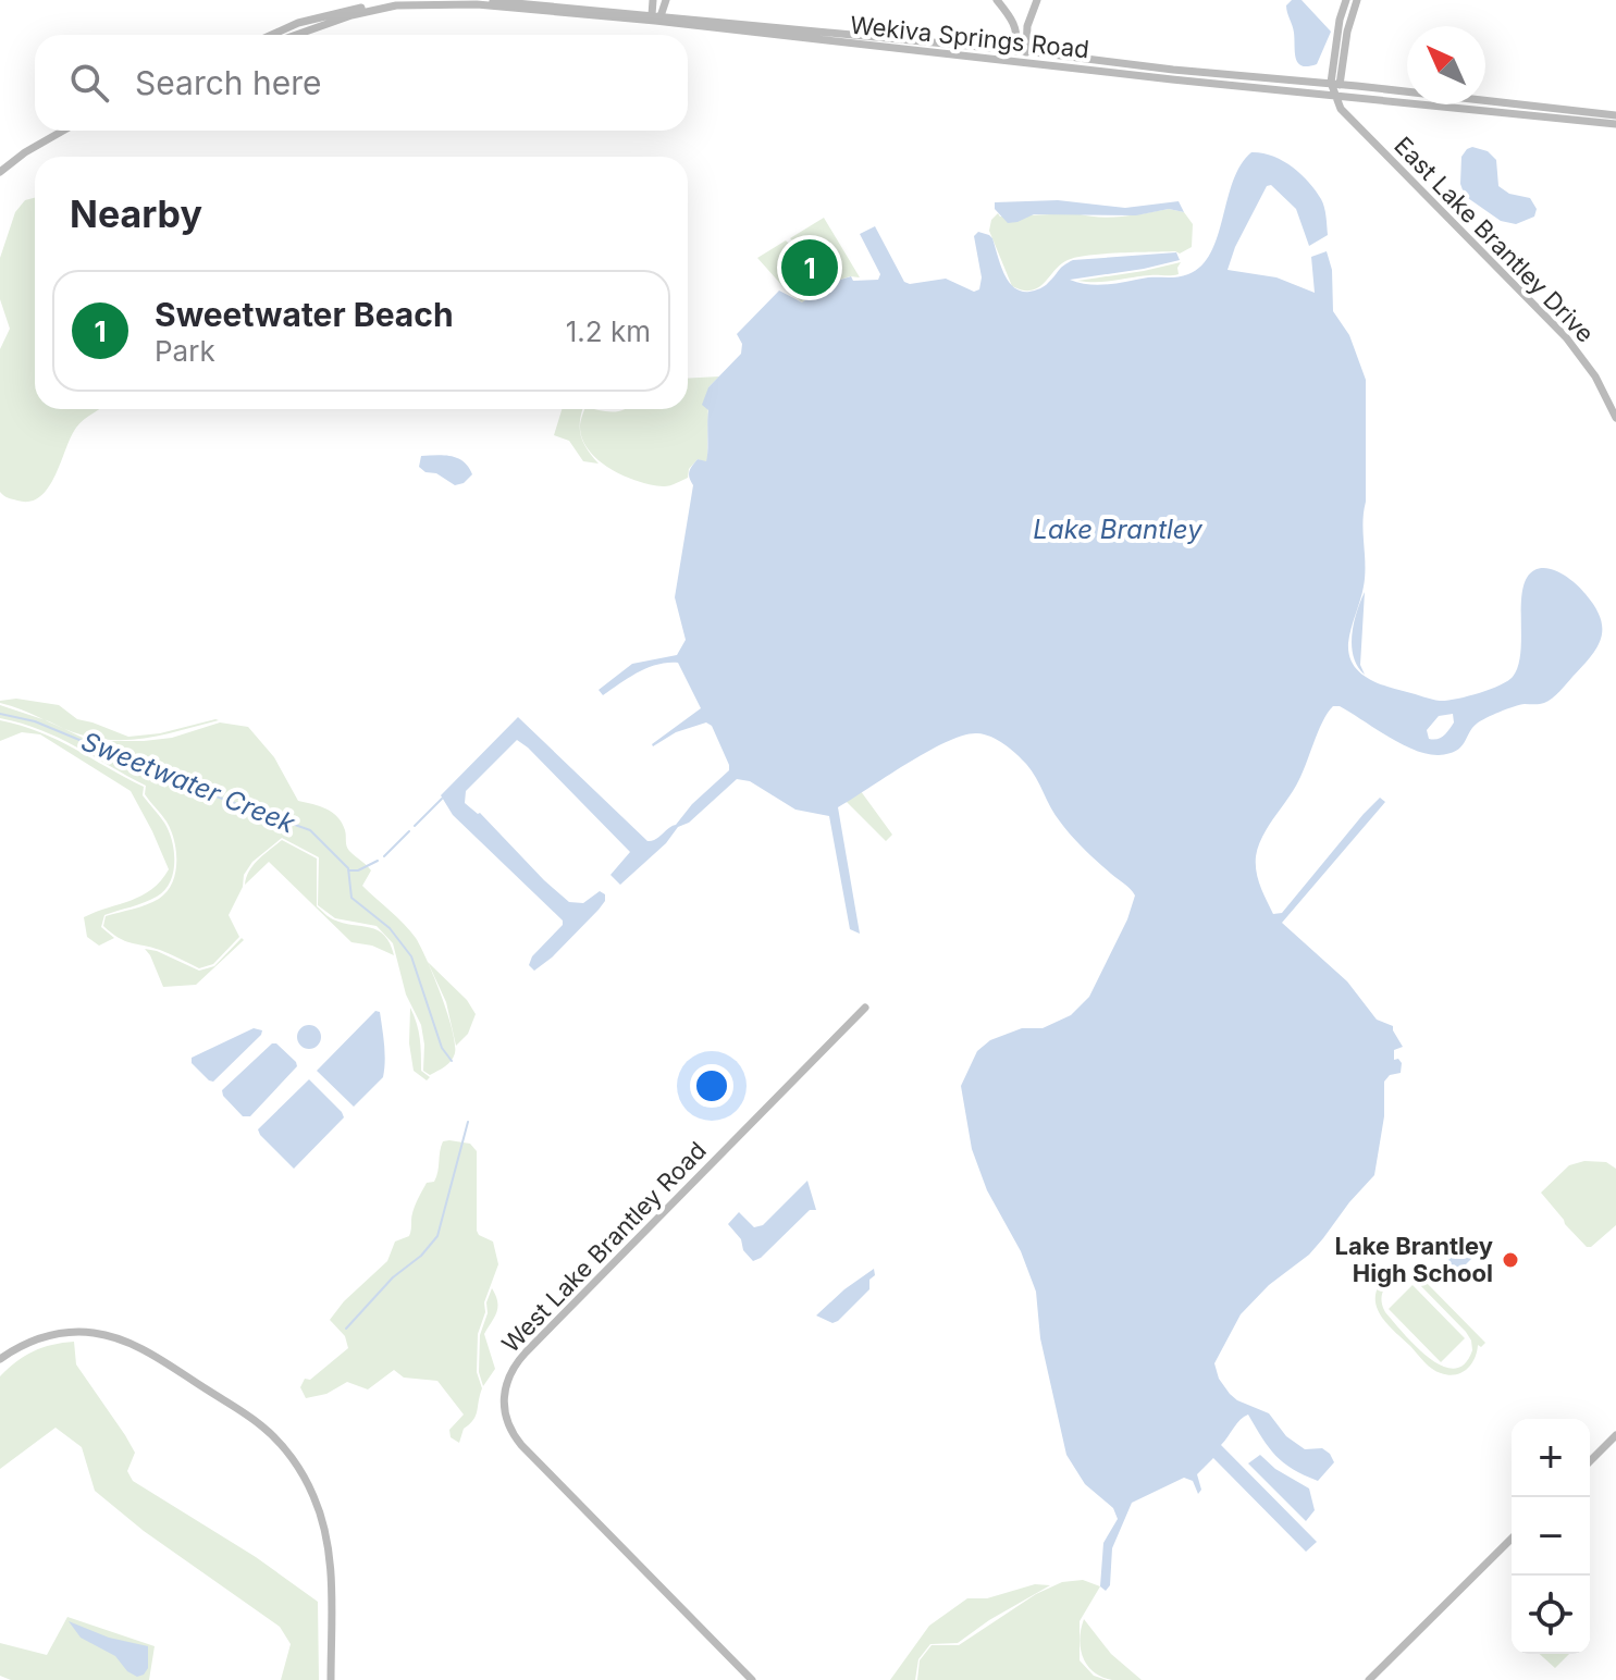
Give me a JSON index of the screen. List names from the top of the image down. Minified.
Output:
{"streets":{"main road":["Wekiva Springs Road","East Lake Brantley Drive","West Lake Brantley Road"]},"crossings":[["Wekiva Springs Road","East Lake Brantley Drive"]],"water":["Lake Brantley","Sweetwater Creek"],"places":["Lake Brantley High School"],"north":"top left","page":{"search":"Search here","heading":"Nearby","pins":"1","list":[{"mark":"1","name":"Sweetwater Beach","note":"Park","value":"1.2 km"}],"map_buttons":["+","−"]}}
